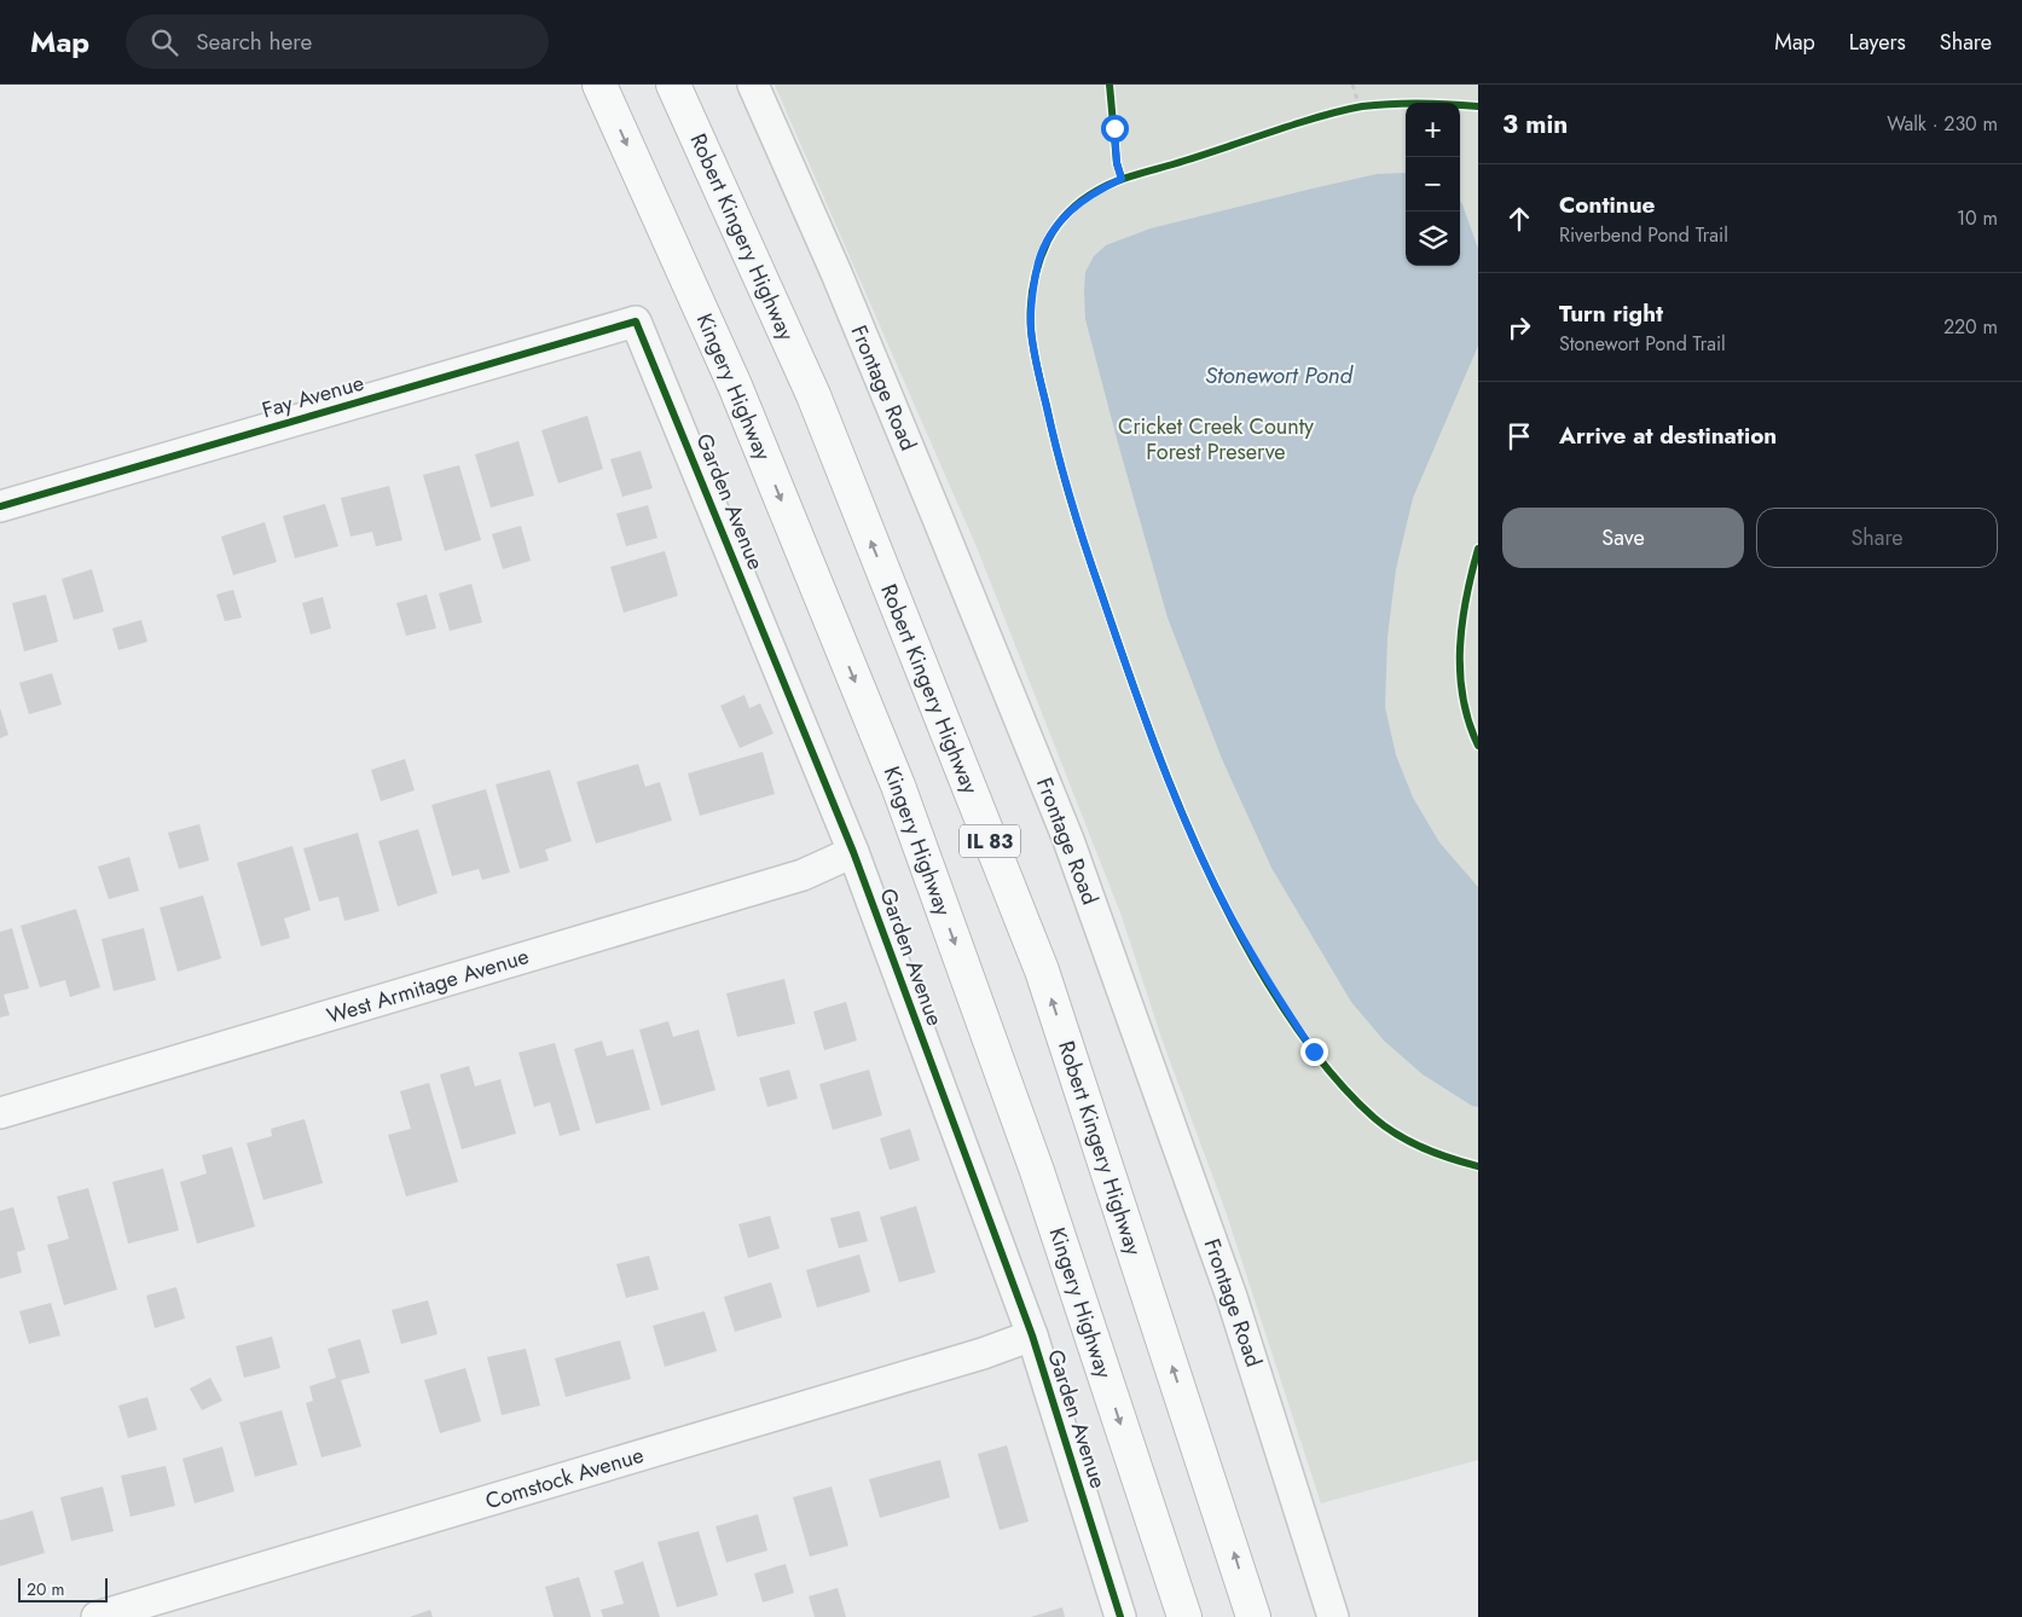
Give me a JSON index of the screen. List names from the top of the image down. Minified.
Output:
{"streets":{"highway":["Robert Kingery Highway","Kingery Highway","IL 83"],"street":["Frontage Road","Fay Avenue","Garden Avenue","West Armitage Avenue","Comstock Avenue"]},"crossings":[["Fay Avenue","Garden Avenue"],["Garden Avenue","West Armitage Avenue"],["Garden Avenue","Comstock Avenue"]],"one_way":["Robert Kingery Highway","Kingery Highway"],"water":["Stonewort Pond"],"parks":["Cricket Creek County Forest Preserve"],"scale_bar":"20 m","page":{"header":"Map","search":"Search here","nav":["Map","Layers","Share"],"heading":["3 min","Walk · 230 m"],"map_buttons":["+","−"],"list":[["Continue","Riverbend Pond Trail","10 m"],["Turn right","Stonewort Pond Trail","220 m"],"Arrive at destination"],"buttons":["Save","Share"],"scale":"20 m"}}
